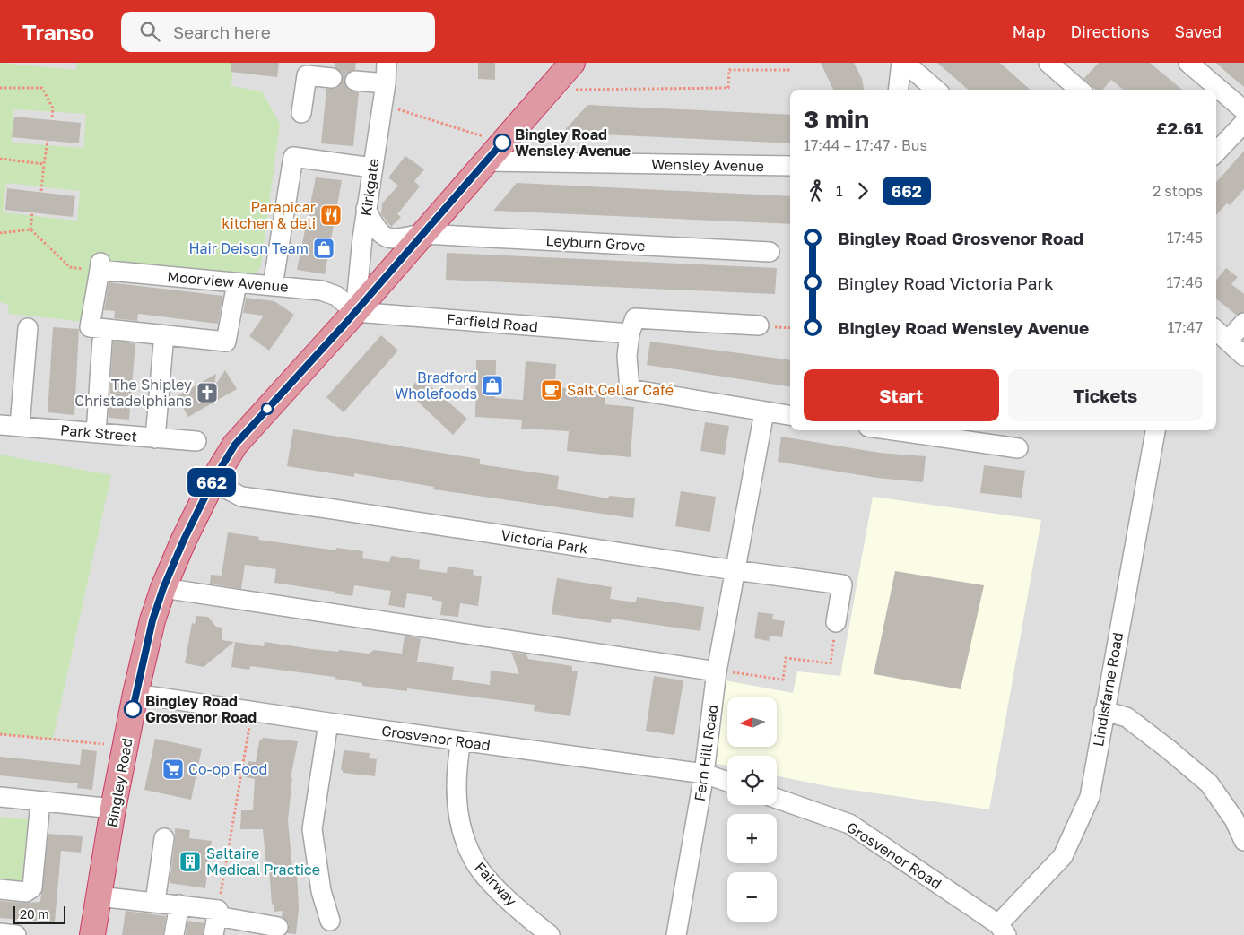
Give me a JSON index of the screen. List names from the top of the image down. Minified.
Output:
{"streets":{"highway":["Bingley Road"],"street":["Wensley Avenue","Kirkgate","Leyburn Grove","Moorview Avenue","Farfield Road","Park Street","Victoria Park","Lindisfarne Road","Grosvenor Road","Fern Hill Road","Fairway"]},"crossings":[["Wensley Avenue","Bingley Road"],["Kirkgate","Leyburn Grove"],["Kirkgate","Moorview Avenue"],["Kirkgate","Farfield Road"],["Kirkgate","Bingley Road"],["Leyburn Grove","Bingley Road"],["Moorview Avenue","Farfield Road"],["Moorview Avenue","Bingley Road"],["Farfield Road","Bingley Road"],["Victoria Park","Fern Hill Road"],["Victoria Park","Bingley Road"],["Lindisfarne Road","Grosvenor Road"],["Grosvenor Road","Fern Hill Road"],["Grosvenor Road","Bingley Road"],["Grosvenor Road","Fairway"]],"places":{"other":["Bingley Road Wensley Avenue","Bingley Road Grosvenor Road"],"restaurant":["Parapicar kitchen & deli"],"shop":["Hair Deisgn Team","Bradford Wholefoods"],"cafe":["Salt Cellar Café"],"church":["The Shipley Christadelphians"],"supermarket":["Co-op Food"],"building":["Saltaire Medical Practice"]},"lines":["bus line 662"],"scale_bar":"20 m","north":"left","page":{"header":"Transo","search":"Search here","nav":["Map","Directions","Saved"],"on_map":"662","heading":["3 min","17:44 – 17:47 · Bus","£2.61"],"legs":["1","662","2 stops"],"list":[{"name":"Bingley Road Grosvenor Road","value":"17:45"},{"name":"Bingley Road Victoria Park","value":"17:46"},{"name":"Bingley Road Wensley Avenue","value":"17:47"}],"buttons":["Start","Tickets"],"map_buttons":["+","−"],"scale":"20 m"}}
